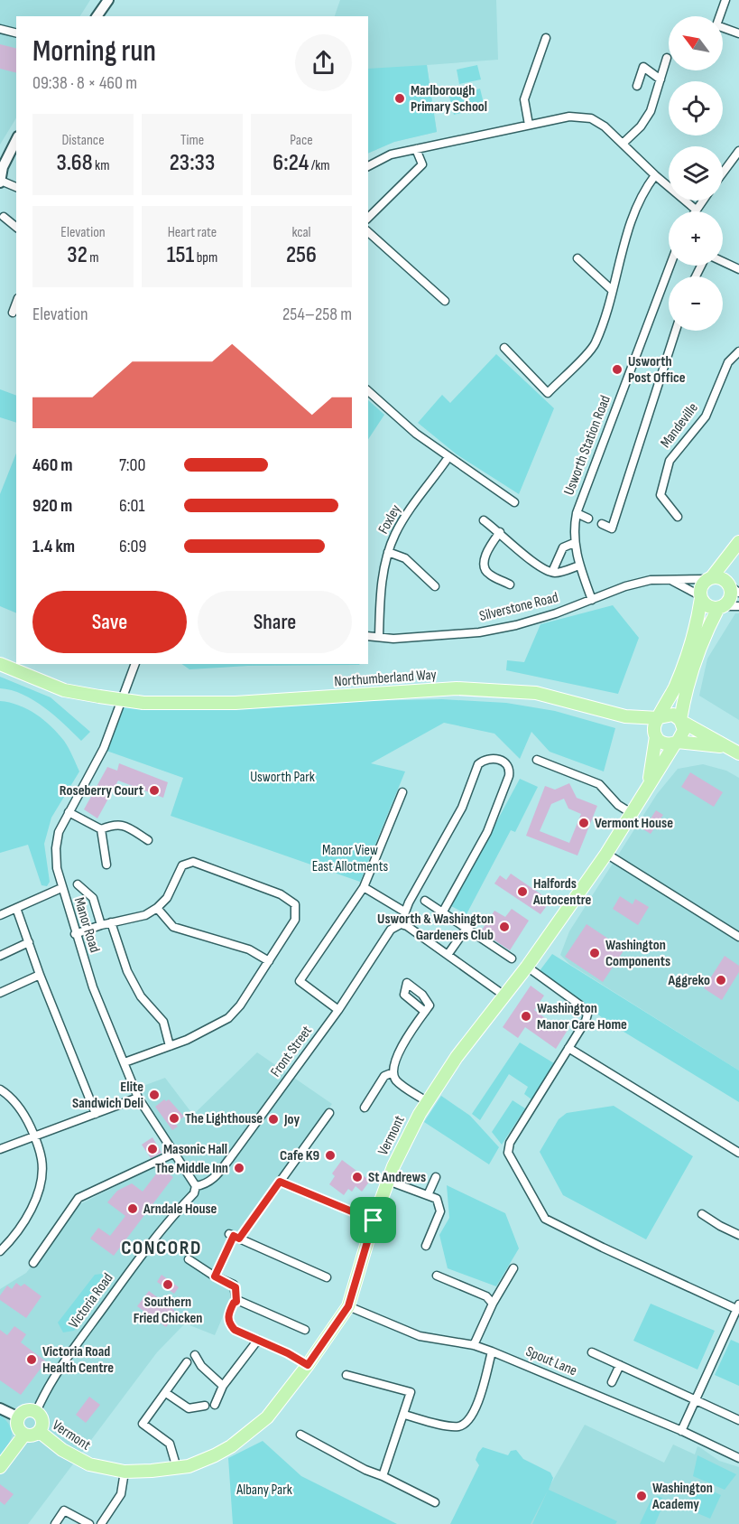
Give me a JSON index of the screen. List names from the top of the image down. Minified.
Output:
{"streets":{"main road":["Northumberland Way","Vermont"],"street":["Mandeville","Usworth Station Road","Foxley","Silverstone Road","Manor Road","Front Street","Victoria Road","Spout Lane"]},"crossings":[["Usworth Station Road","Silverstone Road"],["Foxley","Silverstone Road"],["Northumberland Way","Vermont"],["Manor Road","Front Street"],["Manor Road","Victoria Road"],["Front Street","Victoria Road"],["Vermont","Victoria Road"],["Vermont","Spout Lane"]],"districts":["CONCORD"],"parks":["Usworth Park","Manor View East Allotments","Albany Park"],"places":["Marlborough Primary School","Usworth Post Office","Roseberry Court","Vermont House","Halfords Autocentre","Usworth & Washington Gardeners Club","Washington Components","Aggreko","Washington Manor Care Home","Elite Sandwich Deli","The Lighthouse","Joy","Masonic Hall","Cafe K9","The Middle Inn","St Andrews","Arndale House","Southern Fried Chicken","Victoria Road Health Centre","Washington Academy"],"north":"top left","page":{"map_buttons":["+","−"],"heading":["Morning run","09:38 · 8 × 460 m"],"stats":[["Distance","3.68 km"],["Time","23:33"],["Pace","6:24 /km"],["Elevation","32 m"],["Heart rate","151 bpm"],["kcal","256"]],"chart":["Elevation","254–258 m"],"list":[{"name":"460 m","note":"7:00"},{"name":"920 m","note":"6:01"},{"name":"1.4 km","note":"6:09"}],"buttons":["Save","Share"]}}
